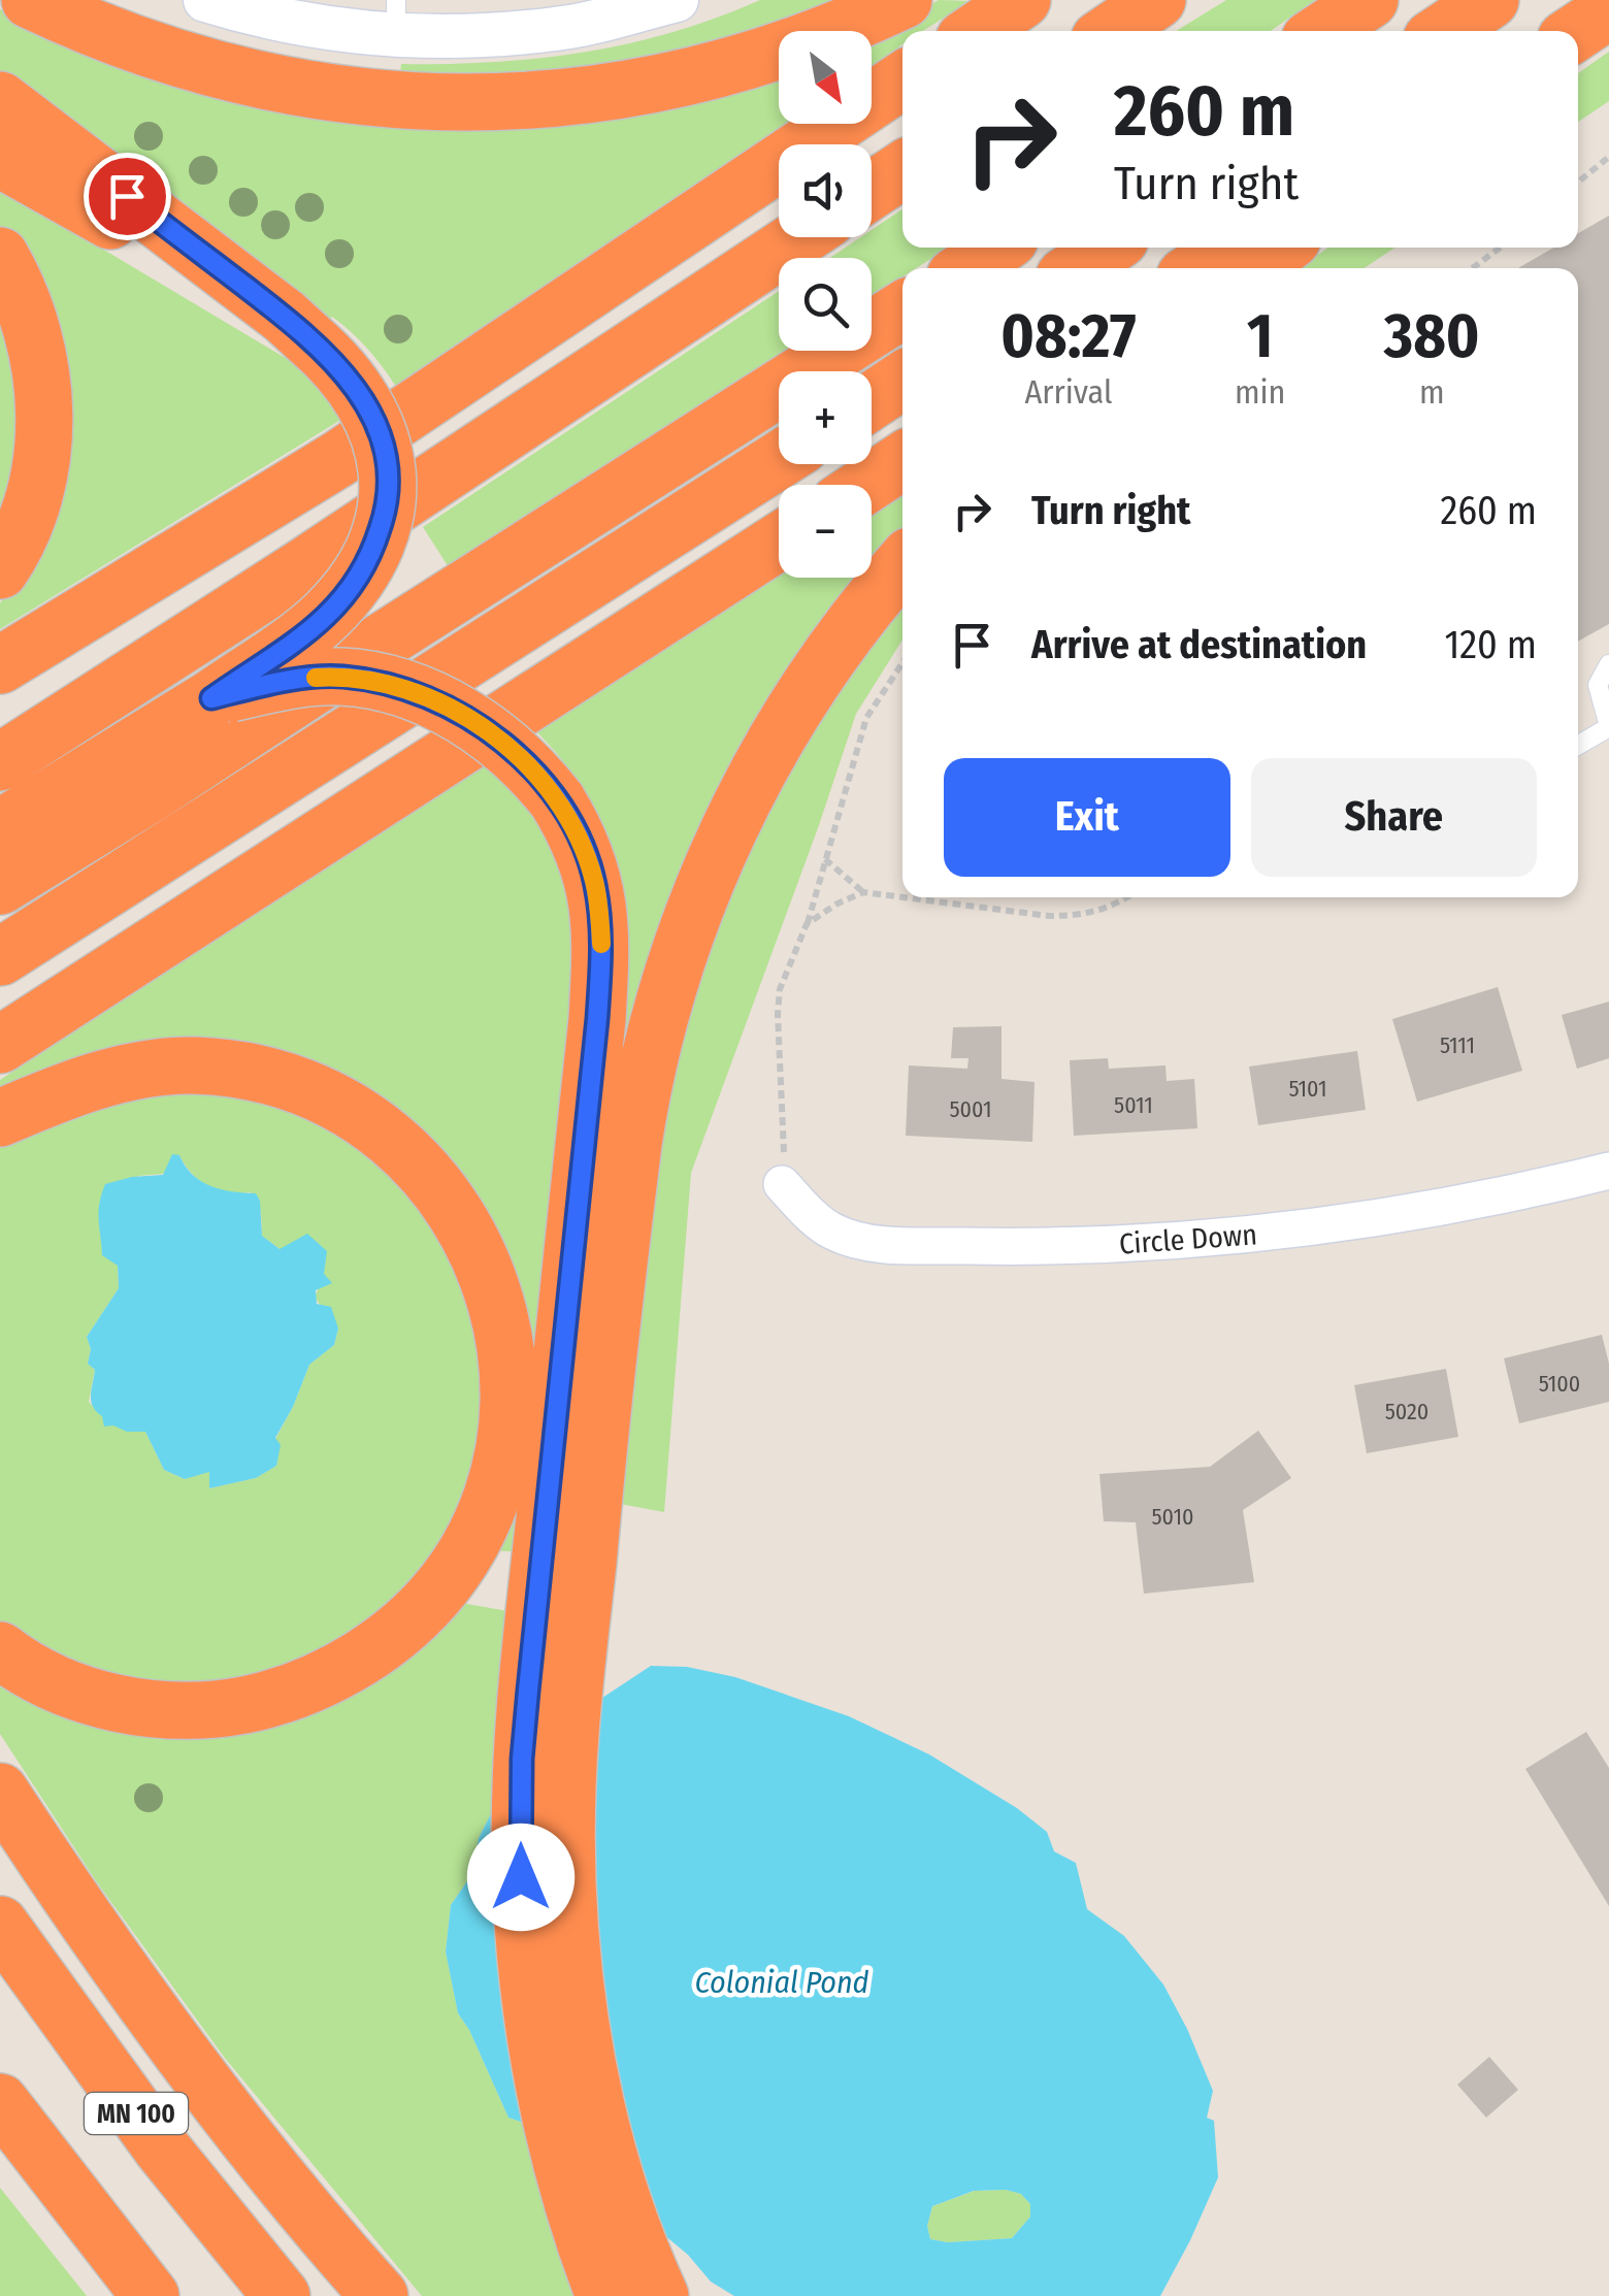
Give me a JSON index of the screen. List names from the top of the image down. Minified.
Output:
{"streets":{"highway":["MN 100"],"street":["Circle Down"]},"water":["Colonial Pond"],"house_numbers":["5111","5101","5011","5001","5100","5020","5010"],"north":"bottom right","page":{"map_buttons":["+","−"],"turn":["260 m","Turn right"],"eta":["08:27","Arrival","1","min","380","m"],"list":[{"name":"Turn right","value":"260 m"},{"name":"Arrive at destination","value":"120 m"}],"buttons":["Exit","Share"]}}
